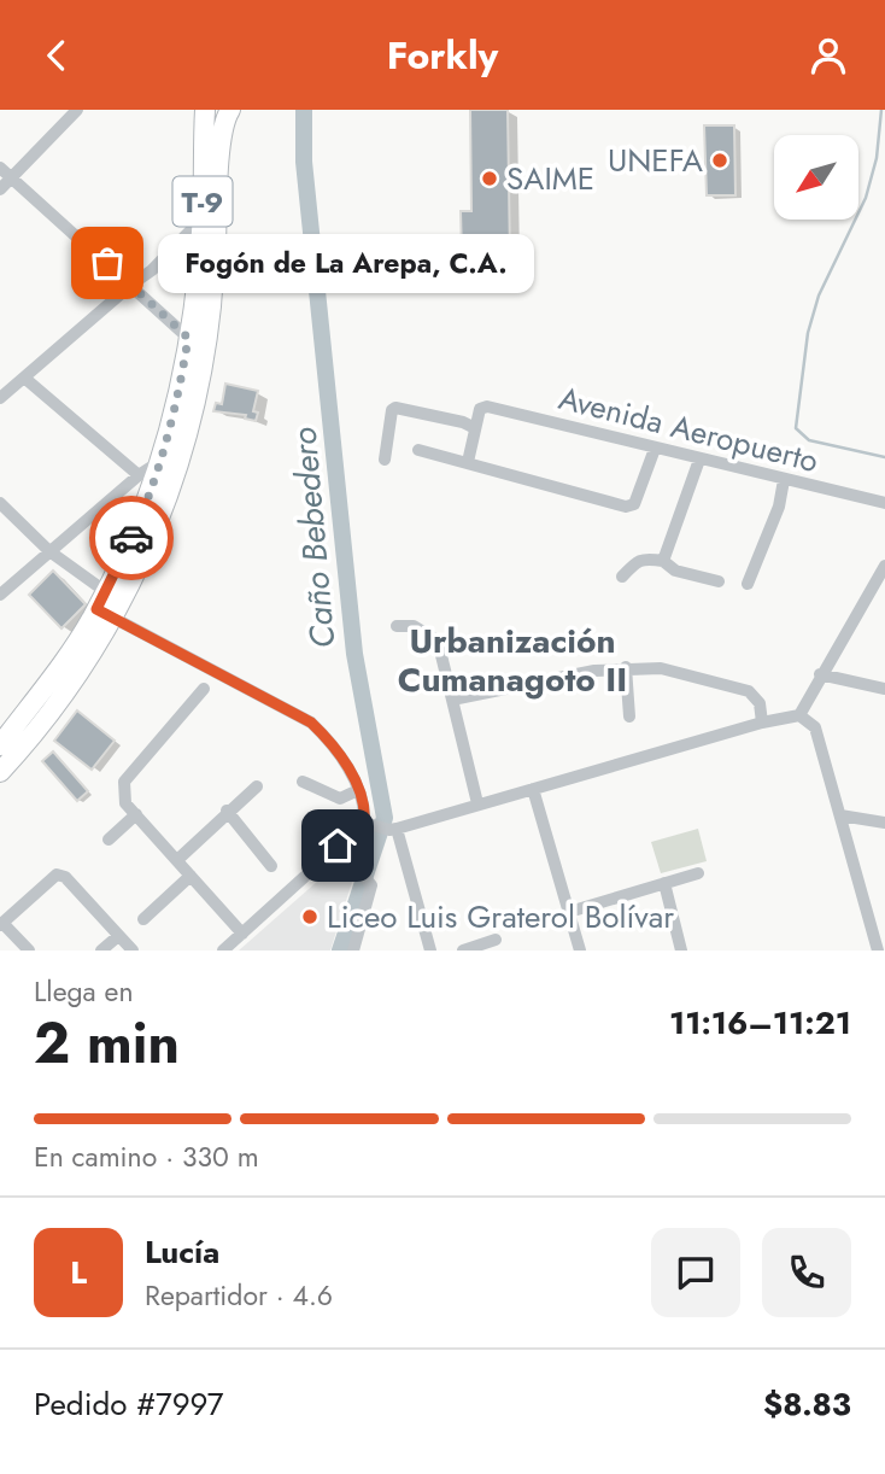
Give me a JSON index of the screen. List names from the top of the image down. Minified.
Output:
{"streets":{"main road":["T-9"],"street":["Avenida Aeropuerto"]},"districts":["Urbanización Cumanagoto II"],"water":["Caño Bebedero"],"places":["UNEFA","SAIME","Fogón de La Arepa, C.A.","Liceo Luis Graterol Bolívar"],"north":"bottom left","page":{"header":"Forkly","bubble":"Fogón de La Arepa, C.A.","heading":["2 min","Llega en","11:16–11:21"],"panel":["Lucía","Repartidor · 4.6","Pedido #7997","$8.83"],"bar":"En camino · 330 m","round":"L"}}
